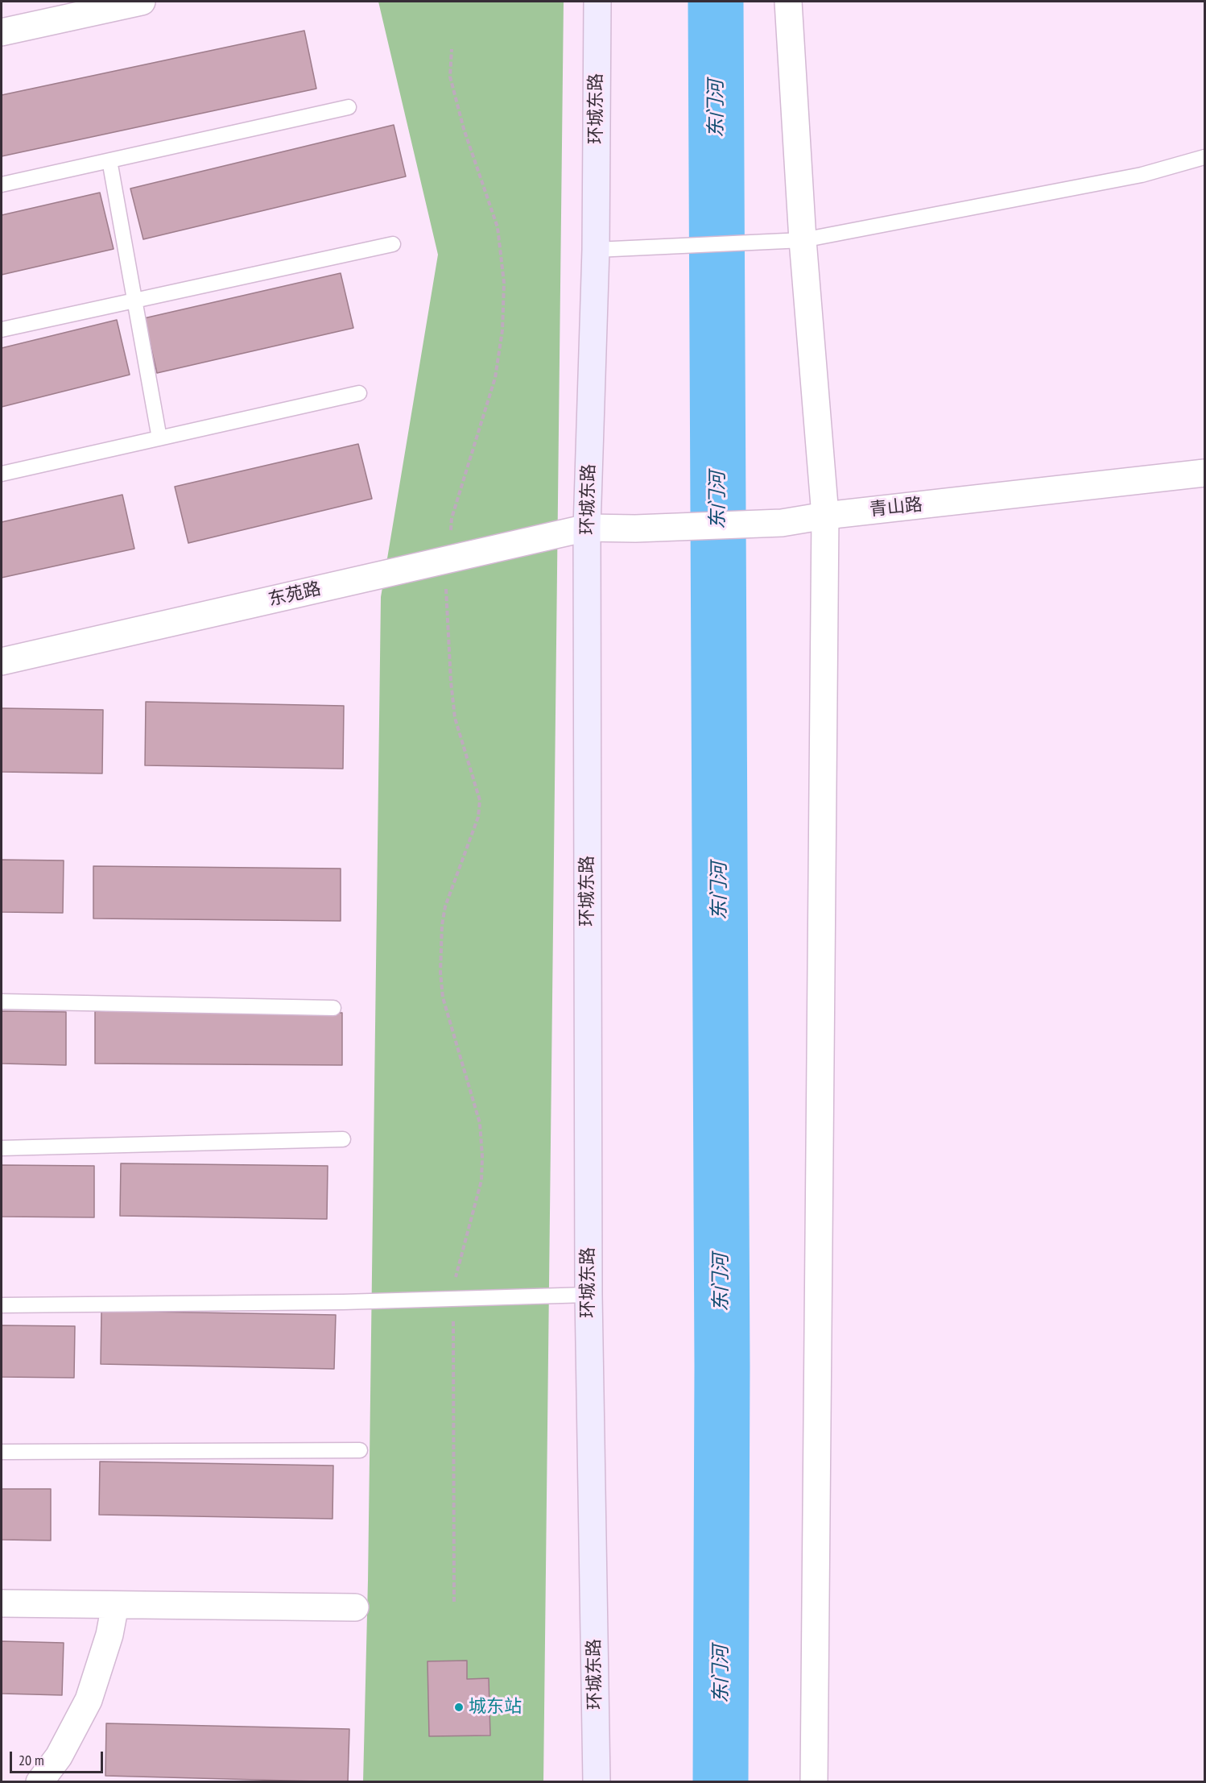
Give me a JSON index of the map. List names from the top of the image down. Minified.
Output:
{"streets":{"main road":["环城东路"],"street":["青山路","东苑路"]},"crossings":[["环城东路","青山路"],["环城东路","东苑路"],["青山路","东苑路"]],"water":["东门河"],"places":["城东站"],"scale_bar":"20 m"}
